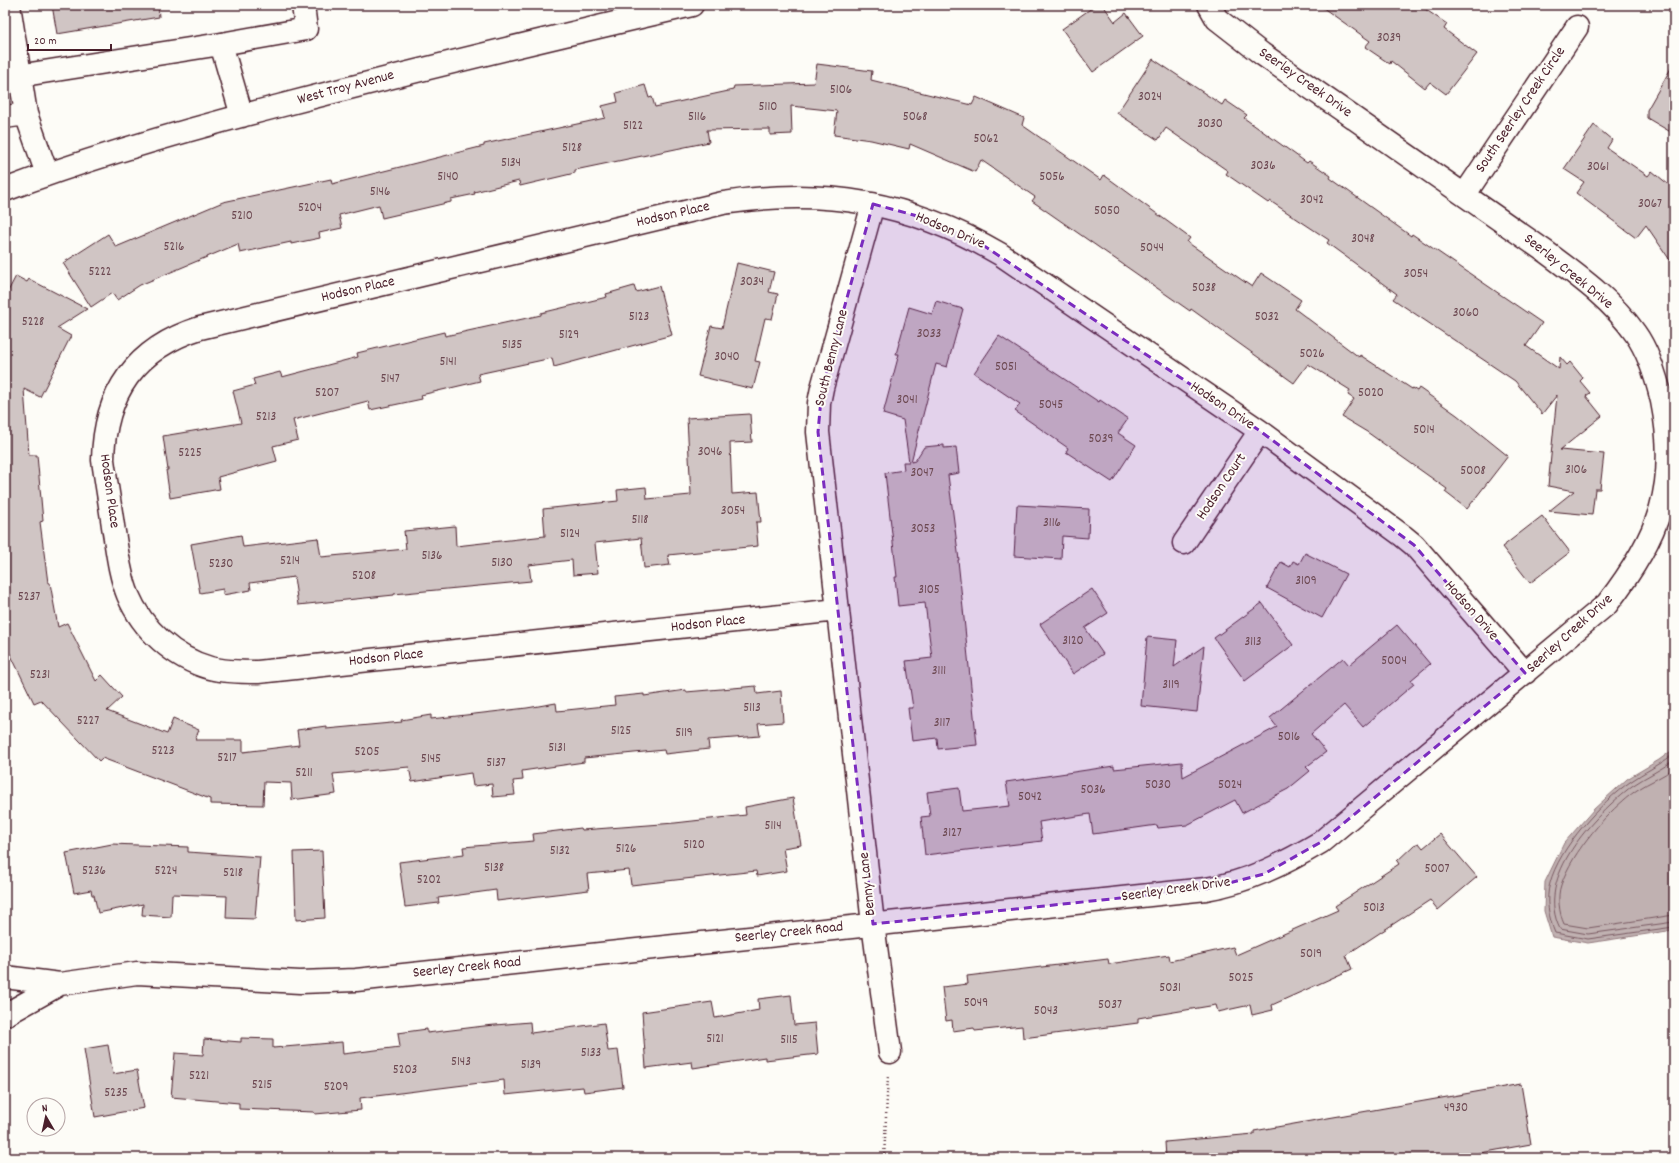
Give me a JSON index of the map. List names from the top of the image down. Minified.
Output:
{"streets":{"street":["Seerley Creek Drive","West Troy Avenue","South Seerley Creek Circle","Hodson Place","Hodson Drive","South Benny Lane","Hodson Court","Benny Lane","Seerley Creek Road"]},"crossings":[["Seerley Creek Drive","South Seerley Creek Circle"],["Seerley Creek Drive","Hodson Drive"],["Seerley Creek Drive","Benny Lane"],["Seerley Creek Drive","Seerley Creek Road"],["Hodson Place","Hodson Drive"],["Hodson Place","South Benny Lane"],["Hodson Place","Benny Lane"],["Hodson Drive","South Benny Lane"],["Hodson Drive","Hodson Court"],["South Benny Lane","Benny Lane"],["Benny Lane","Seerley Creek Road"]],"house_numbers":["3039","5106","3024","5110","5116","5068","3030","5122","5062","5128","5134","3036","3061","5140","5056","5146","3042","3067","5204","5050","5210","3048","5216","5044","5222","3054","3034","5038","3060","5123","5032","5228","3033","5129","5135","5026","3040","5141","5051","5147","5207","5020","3041","5045","5213","5014","5039","3046","5225","3106","5008","3047","3054","5118","3116","3053","5124","5136","5214","5130","5230","5208","3109","3105","5237","3120","3113","5004","3111","5231","3119","5113","5227","3117","5125","5119","5016","5131","5223","5205","5217","5145","5137","5211","5030","5024","5036","5042","5114","3127","5120","5126","5132","5138","5007","5236","5224","5218","5202","5013","5019","5025","5031","5049","5037","5043","5121","5115","5133","5143","5139","5203","5221","5215","5209","5235","4930"],"scale_bar":"20 m","north":"top"}
